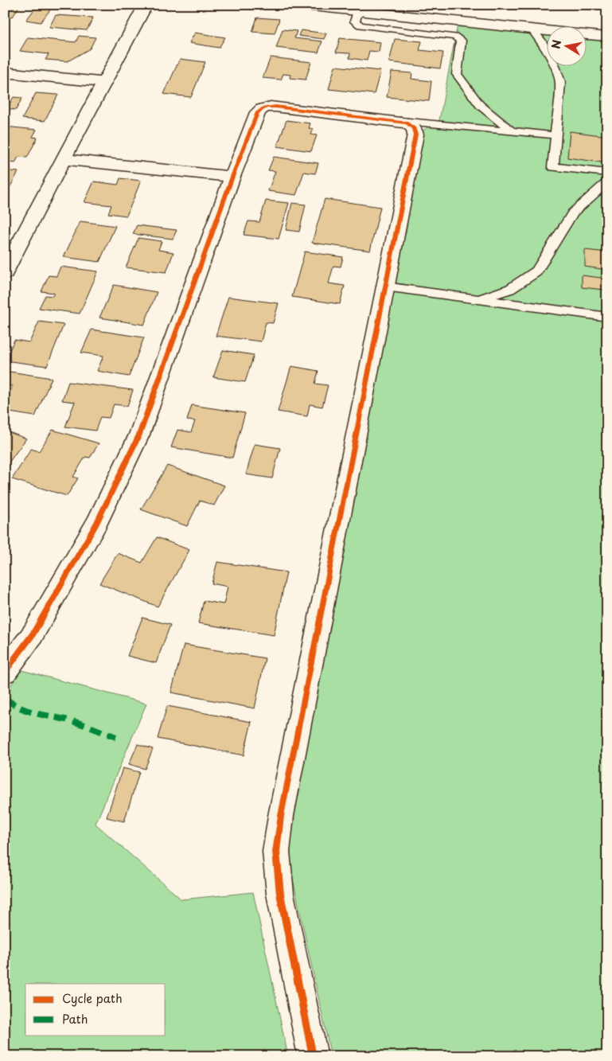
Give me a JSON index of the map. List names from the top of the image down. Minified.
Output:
{"legend":["Cycle path","Path"],"north":"left"}
